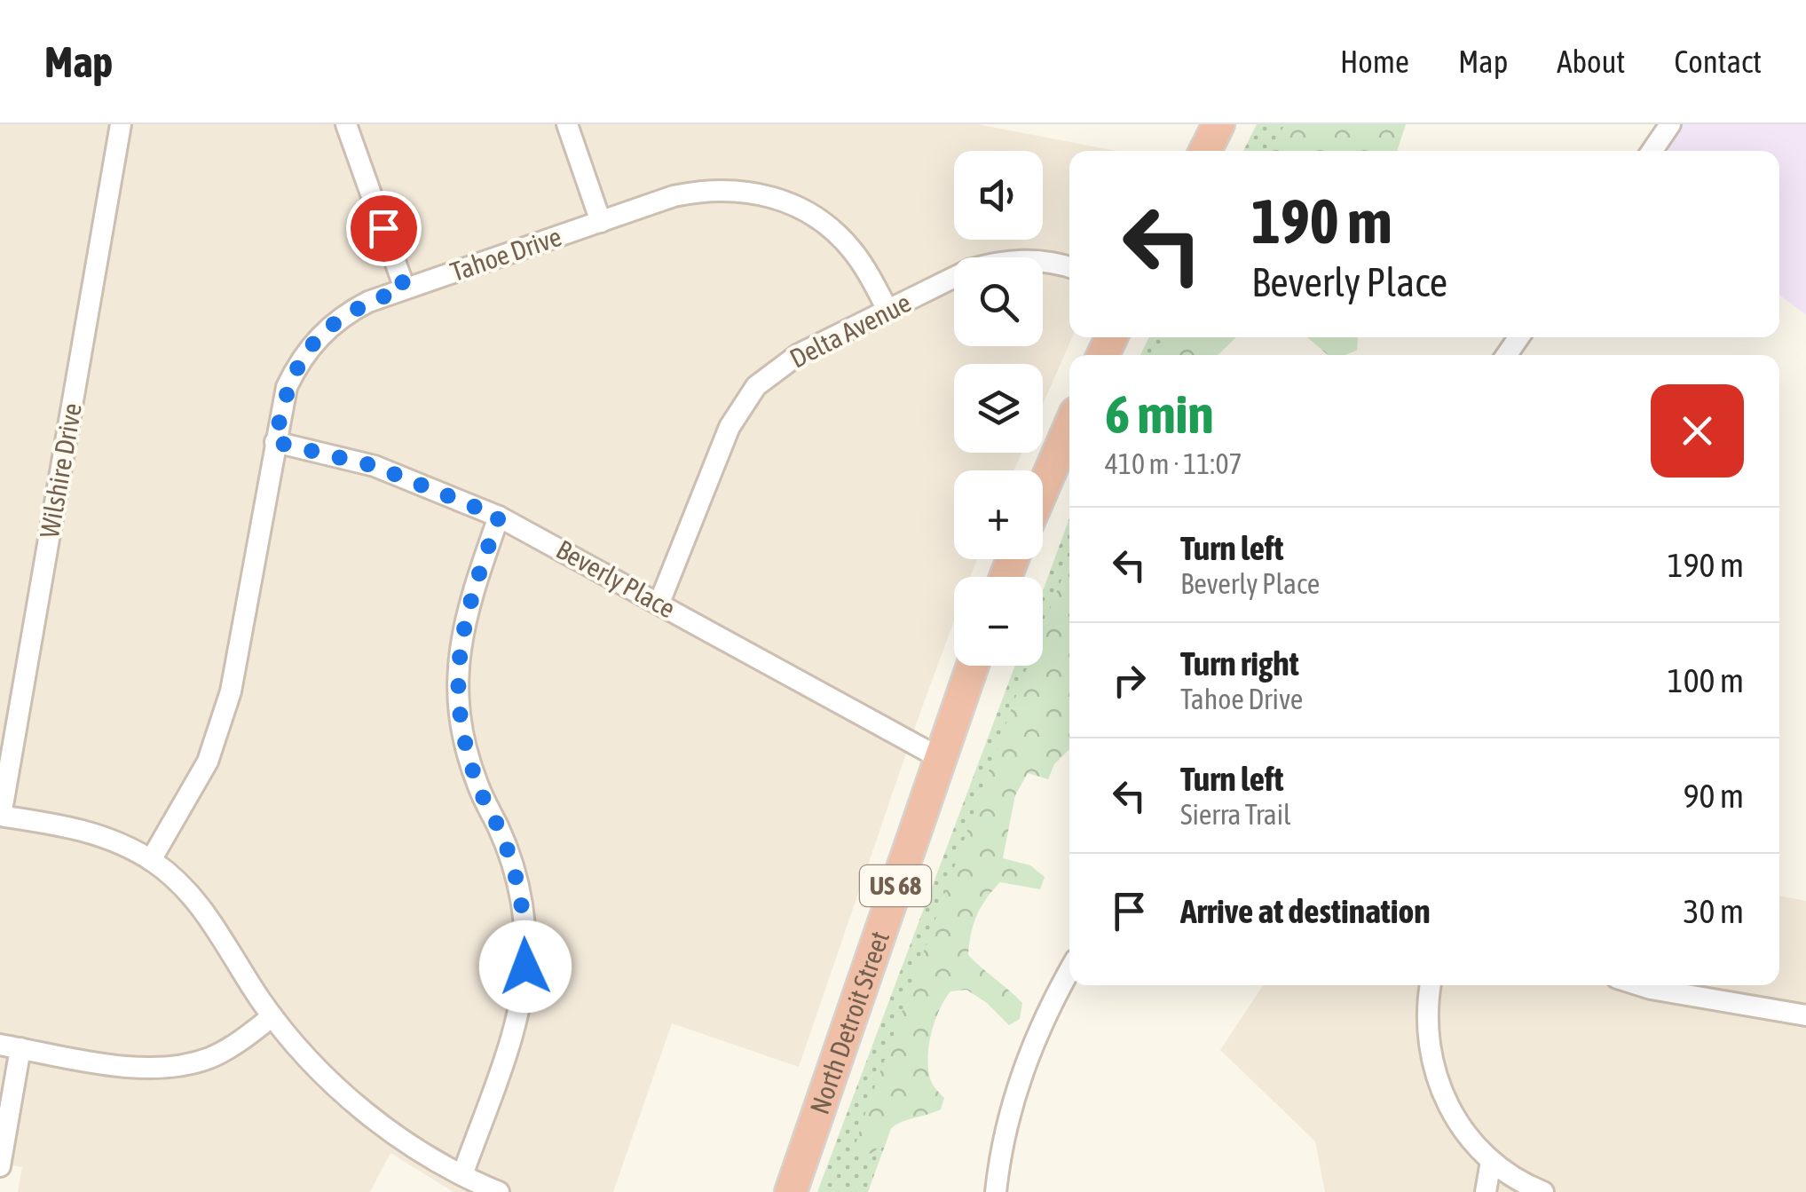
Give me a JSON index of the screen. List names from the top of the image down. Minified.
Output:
{"streets":{"highway":["US 68","North Detroit Street"],"street":["Tahoe Drive","Delta Avenue","Wilshire Drive","Beverly Place"]},"crossings":[["Tahoe Drive","Delta Avenue"],["Tahoe Drive","Beverly Place"],["Delta Avenue","Beverly Place"],["Beverly Place","North Detroit Street"]],"page":{"header":"Map","nav":["Home","Map","About","Contact"],"map_buttons":["+","−"],"turn":["190 m","Beverly Place"],"heading":["6 min","410 m · 11:07"],"list":[{"name":"Turn left","note":"Beverly Place","value":"190 m"},{"name":"Turn right","note":"Tahoe Drive","value":"100 m"},{"name":"Turn left","note":"Sierra Trail","value":"90 m"},{"name":"Arrive at destination","value":"30 m"}]}}
